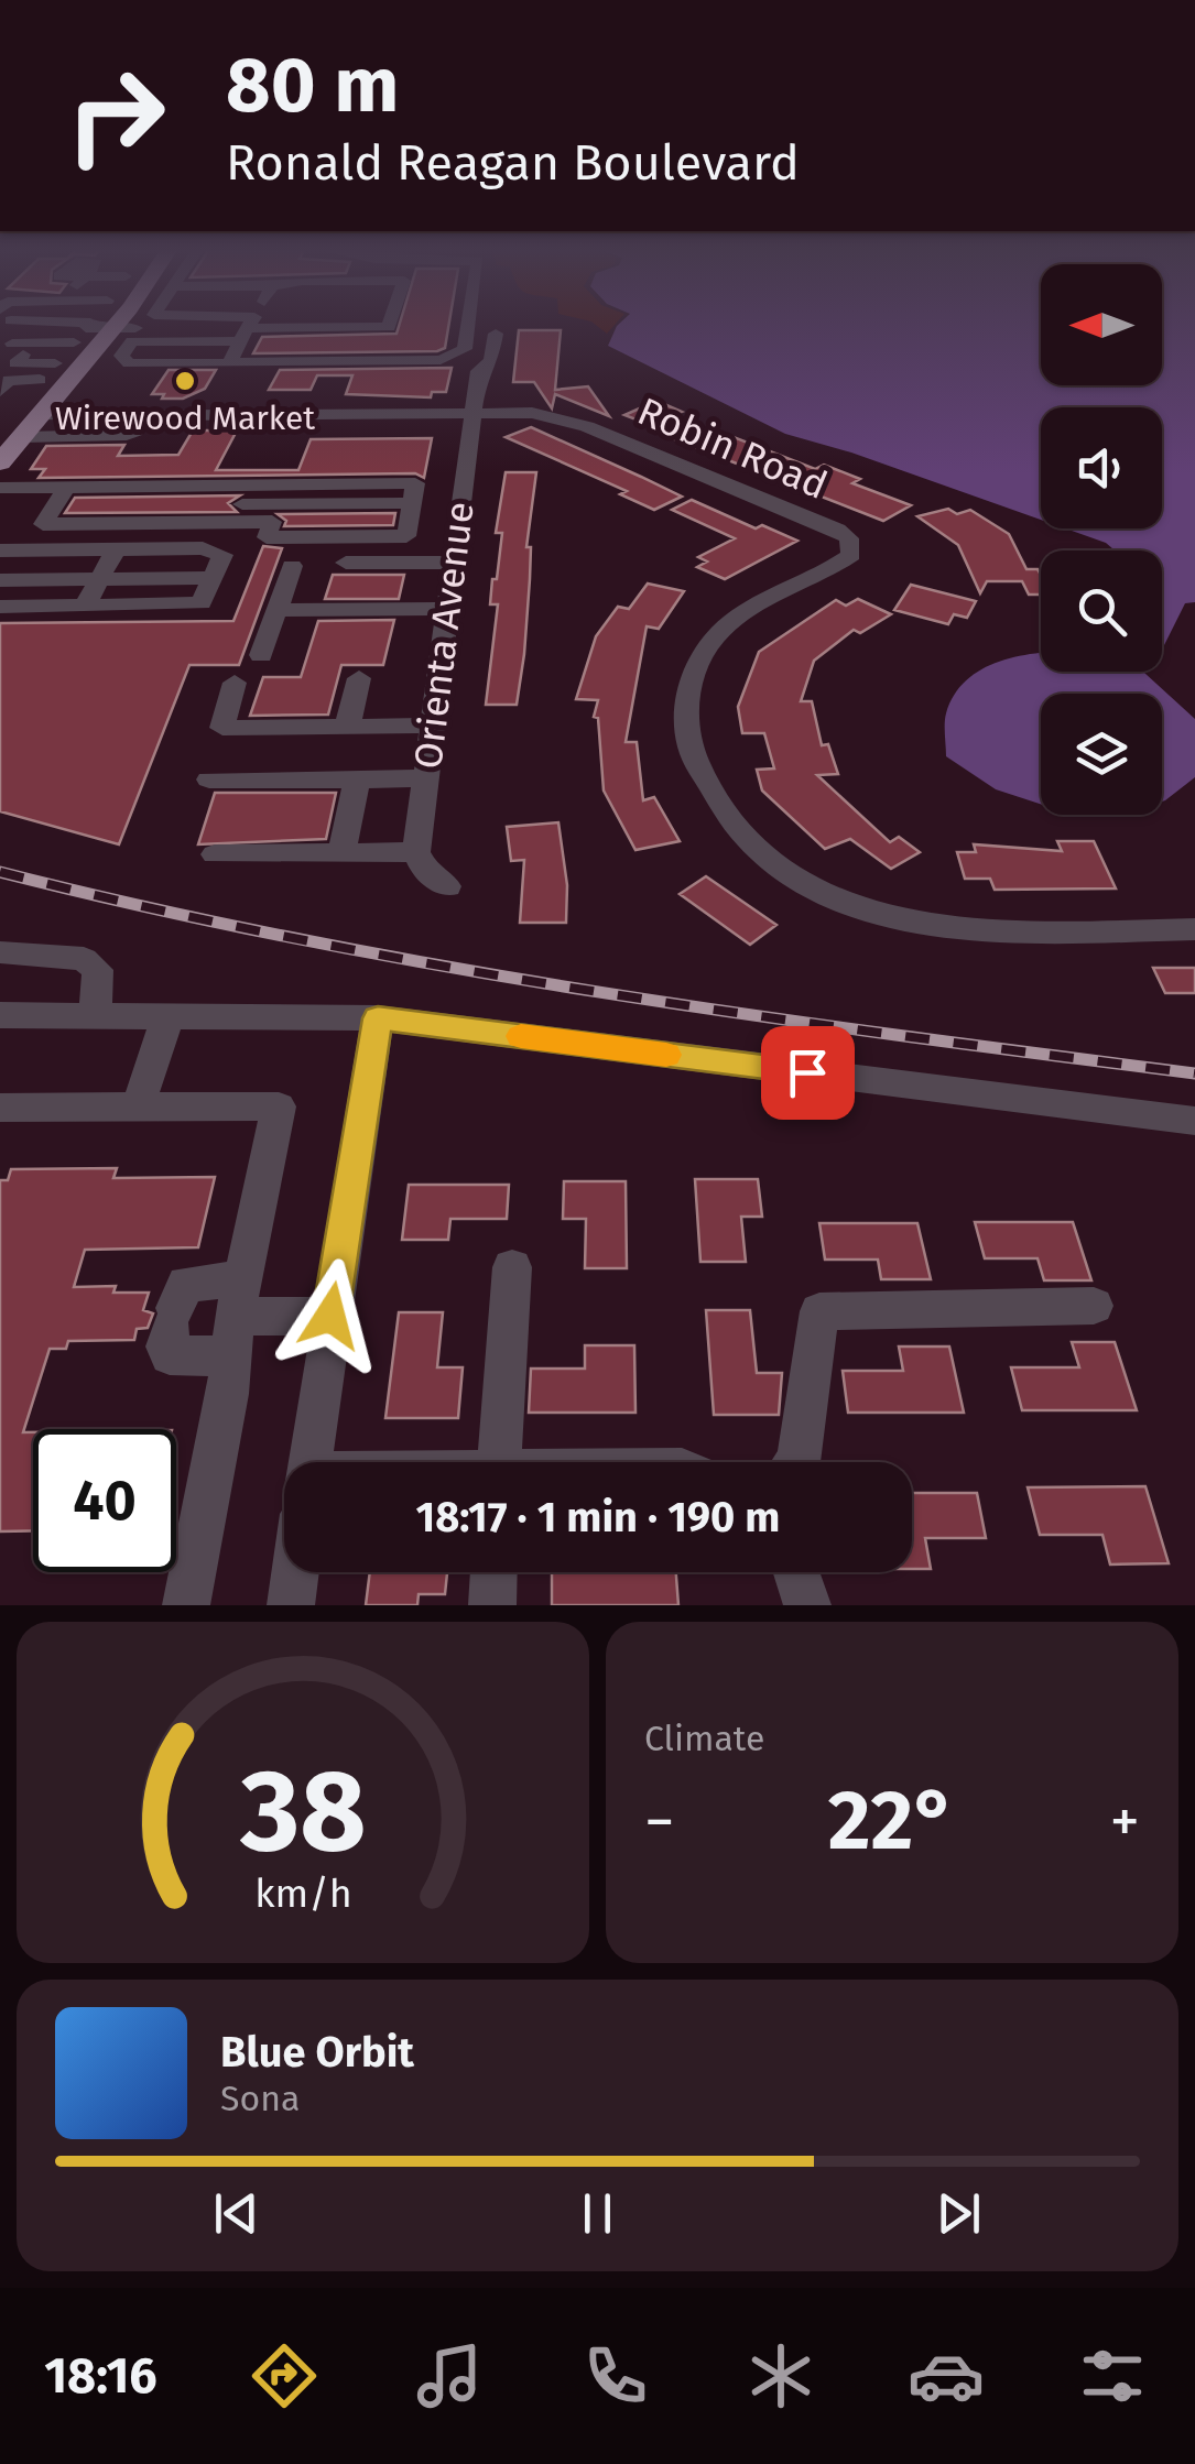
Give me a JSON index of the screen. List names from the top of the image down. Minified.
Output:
{"streets":{"street":["Robin Road","Orienta Avenue"]},"crossings":[["Robin Road","Orienta Avenue"]],"places":["Wirewood Market"],"north":"left","page":{"turn":["80 m","Ronald Reagan Boulevard"],"limit":"40","trip":"18:17 · 1 min · 190 m","tile":"Climate","heat":["−","22°","+"],"song":["Blue Orbit","Sona"],"tabs":"18:16","gauge":["38","km/h"]}}
